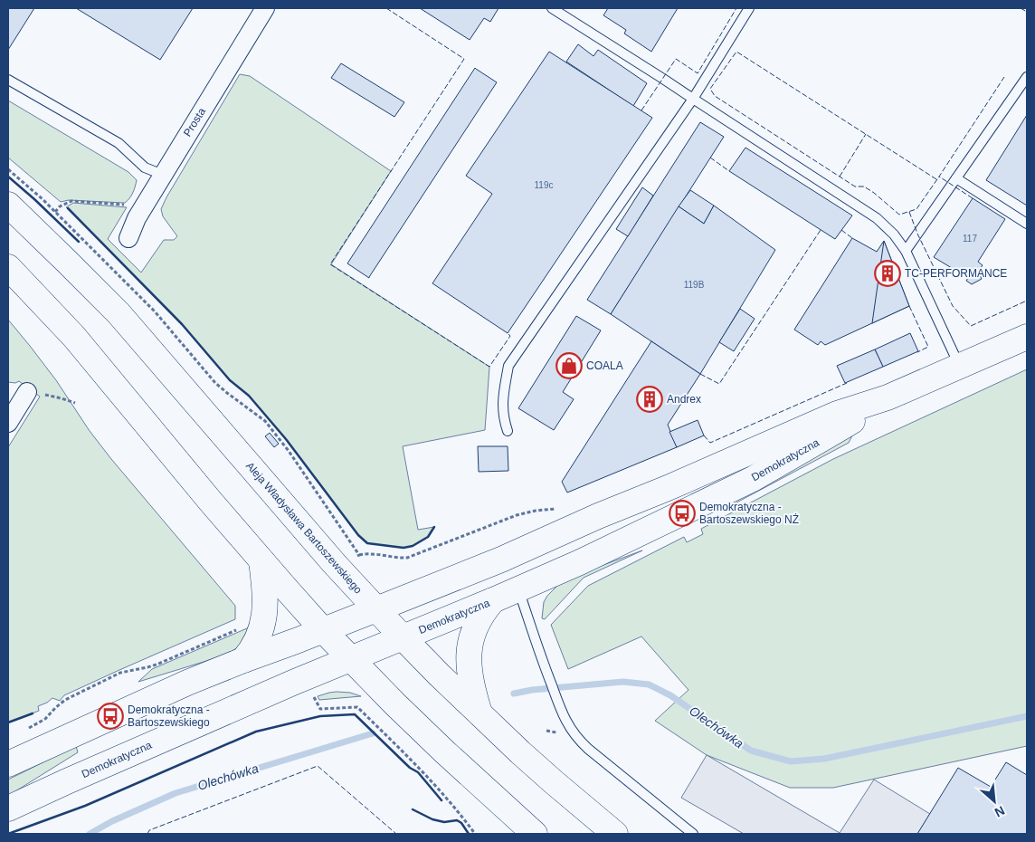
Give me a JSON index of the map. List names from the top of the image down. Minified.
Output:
{"streets":{"street":["Prosta","Demokratyczna","Aleja Władysława Bartoszewskiego"]},"crossings":[["Demokratyczna","Aleja Władysława Bartoszewskiego"]],"water":["Olechówka"],"places":{"building":["TC-PERFORMANCE","Andrex"],"shop":["COALA"],"bus stop":["Demokratyczna - Bartoszewskiego NŻ","Demokratyczna - Bartoszewskiego"]},"house_numbers":["119c","117","119B"],"north":"bottom right"}
